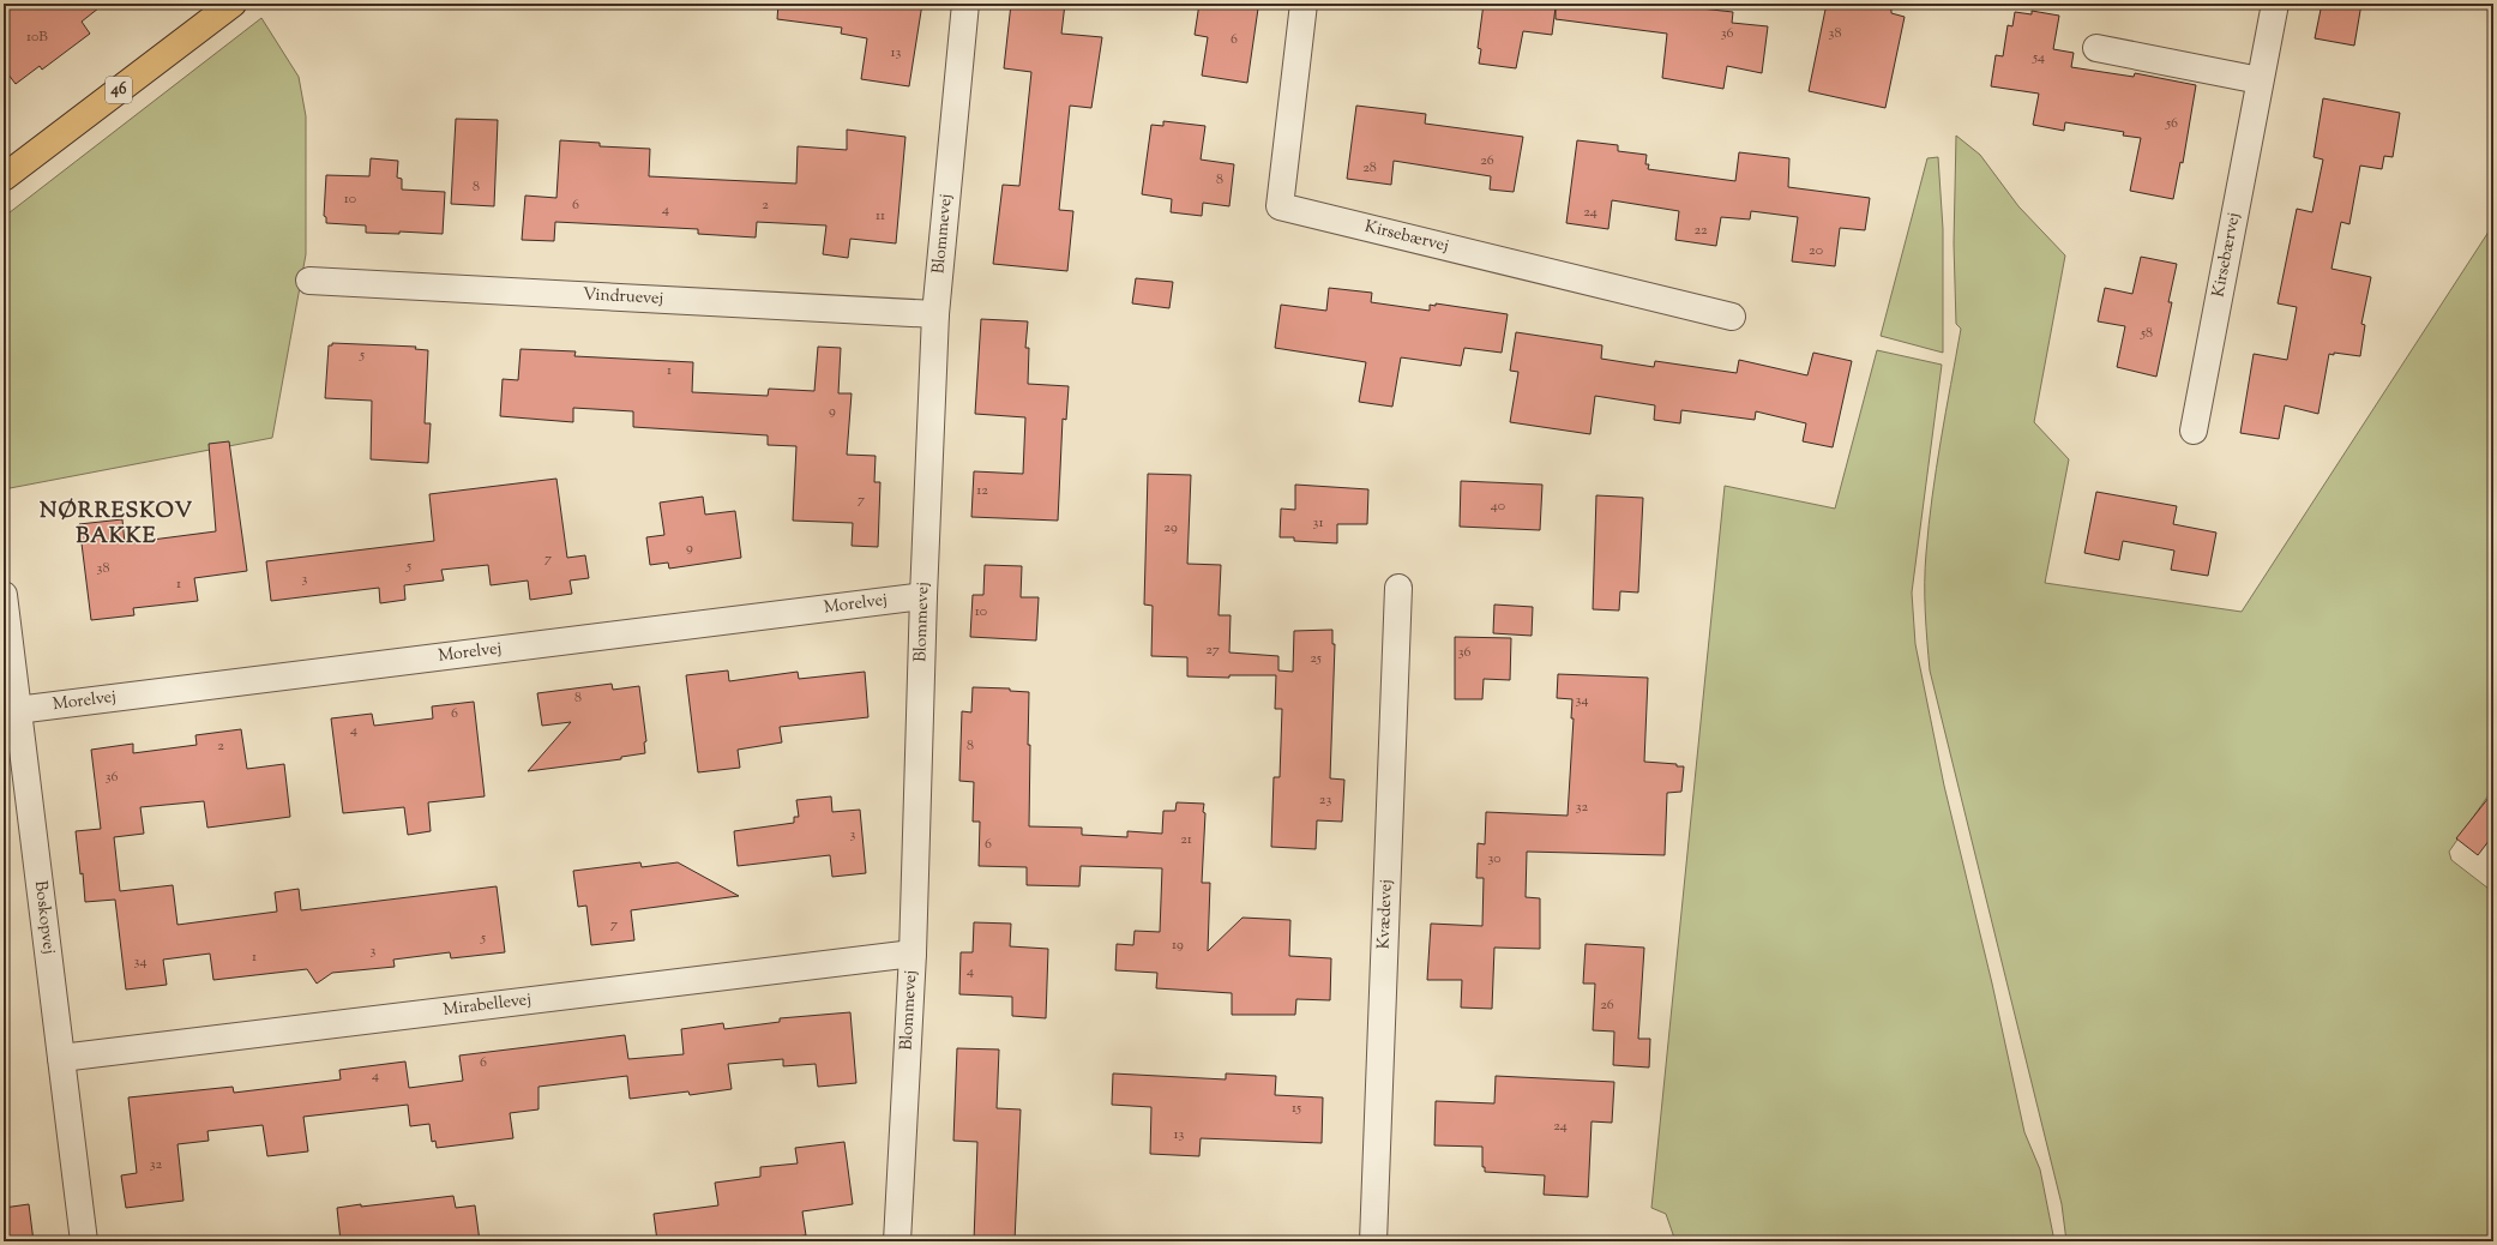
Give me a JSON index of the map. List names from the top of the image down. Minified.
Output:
{"streets":{"main road":["46"],"street":["Blommevej","Kirsebærvej","Vindruevej","Morelvej","Kvædevej","Boskopvej","Mirabellevej"]},"crossings":[["Blommevej","Vindruevej"],["Blommevej","Morelvej"],["Blommevej","Mirabellevej"],["Morelvej","Boskopvej"],["Boskopvej","Mirabellevej"]],"districts":["NØRRESKOV BAKKE"],"house_numbers":["36","38","10B","6","13","54","56","26","28","8","8","10","6","2","4","24","11","22","20","58","5","1","9","12","7","40","31","29","9","7","5","38","3","1","10","27","36","25","8","34","6","4","2","8","36","23","32","3","21","6","30","7","5","19","3","1","34","4","26","6","4","15","24","13","32"]}
